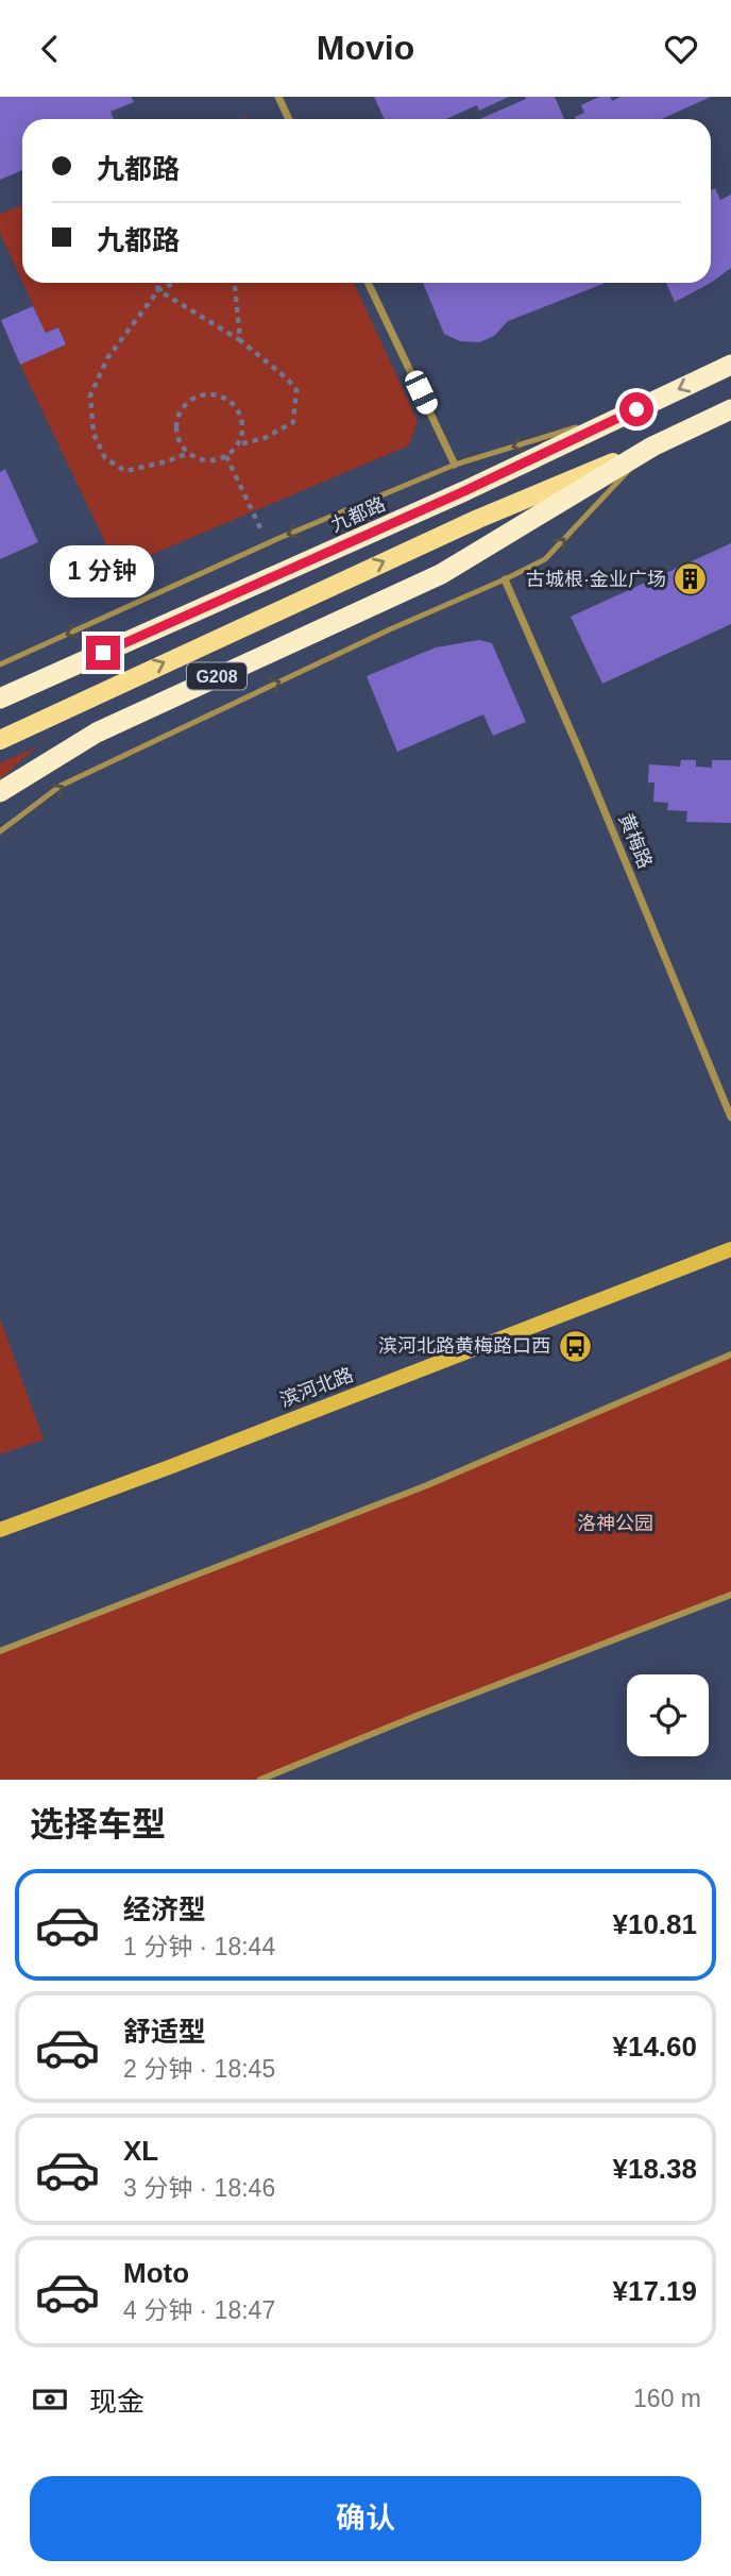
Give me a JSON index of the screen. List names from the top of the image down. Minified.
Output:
{"streets":{"highway":["九都路","G208"],"main road":["滨河北路"],"street":["黄梅路"]},"parks":["洛神公园"],"places":{"building":["古城根·金业广场"],"bus stop":["滨河北路黄梅路口西"]},"page":{"header":"Movio","banner":["九都路","九都路"],"bubble":"1 分钟","heading":"选择车型","list":[{"name":"经济型","note":"1 分钟 · 18:44","value":"¥10.81"},{"name":"舒适型","note":"2 分钟 · 18:45","value":"¥14.60"},{"name":"XL","note":"3 分钟 · 18:46","value":"¥18.38"},{"name":"Moto","note":"4 分钟 · 18:47","value":"¥17.19"}],"pay":["现金","160 m"],"buttons":"确认"}}
